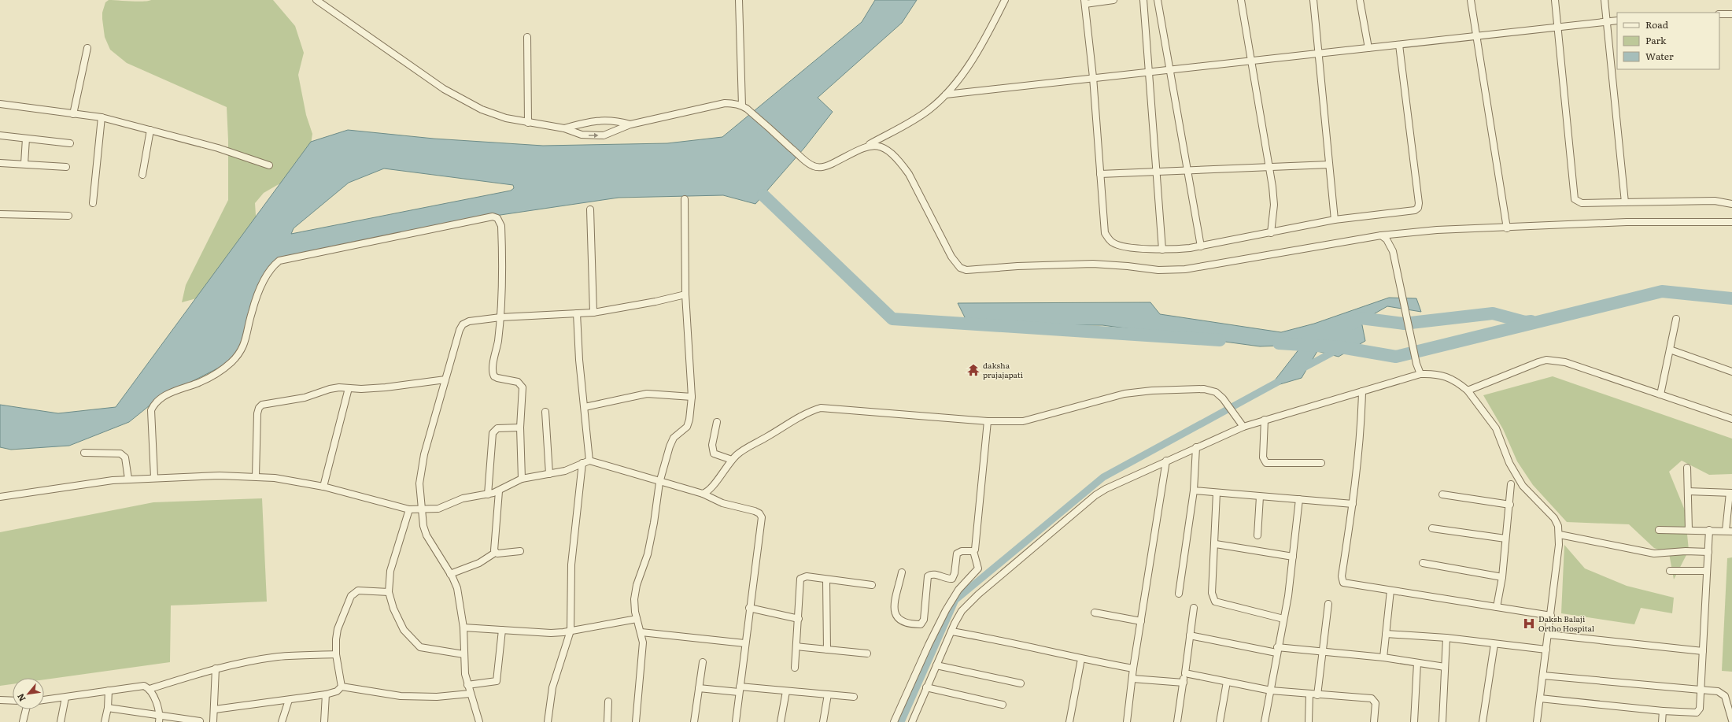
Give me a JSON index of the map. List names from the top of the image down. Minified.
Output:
{"places":{"temple":["daksha prajajapati"],"hospital":["Daksh Balaji Ortho Hospital"]},"legend":["Road","Park","Water"],"north":"bottom left"}
